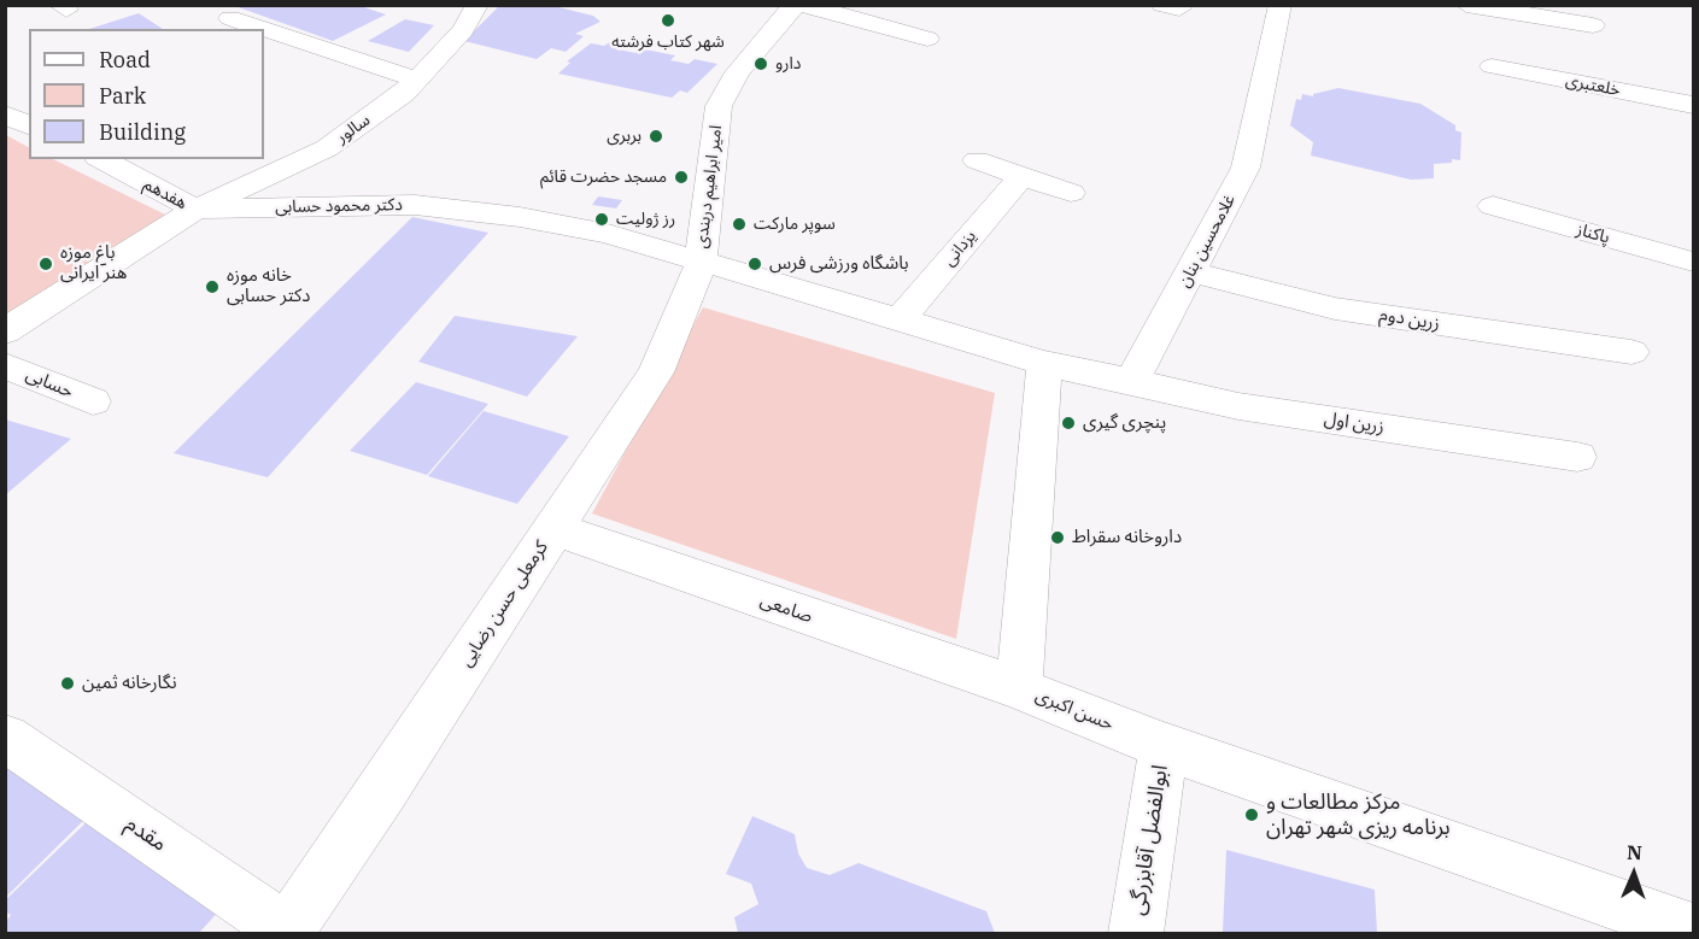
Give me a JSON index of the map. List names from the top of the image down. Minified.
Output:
{"streets":{"street":["خلعتبری","سالور","امیر ابراهیم دربندی","هفدهم","دکتر محمود حسابی","پاکناز","غلامحسین بنان","یزدانی","زرین دوم","حسابی","زرین اول","کرمعلی حسن رضایی","صامعی","حسن اکبری","مقدم","ابوالفضل آقابزرگی"]},"crossings":[["سالور","هفدهم"],["سالور","دکتر محمود حسابی"],["امیر ابراهیم دربندی","دکتر محمود حسابی"],["امیر ابراهیم دربندی","کرمعلی حسن رضایی"],["هفدهم","دکتر محمود حسابی"],["دکتر محمود حسابی","کرمعلی حسن رضایی"],["غلامحسین بنان","زرین دوم"],["غلامحسین بنان","زرین اول"],["کرمعلی حسن رضایی","صامعی"],["کرمعلی حسن رضایی","مقدم"],["صامعی","حسن اکبری"],["حسن اکبری","ابوالفضل آقابزرگی"]],"places":["شهر کتاب فرشته","دارو","بربری","مسجد حضرت قائم","رز ژولیت","سوپر مارکت","باغ موزه هنر ایرانی","باشگاه ورزشی فرس","خانه موزه دکتر حسابی","پنچری گیری","داروخانه سقراط","نگارخانه ثمین","مرکز مطالعات و برنامه ریزی شهر تهران"],"legend":["Road","Park","Building"],"north":"top"}
